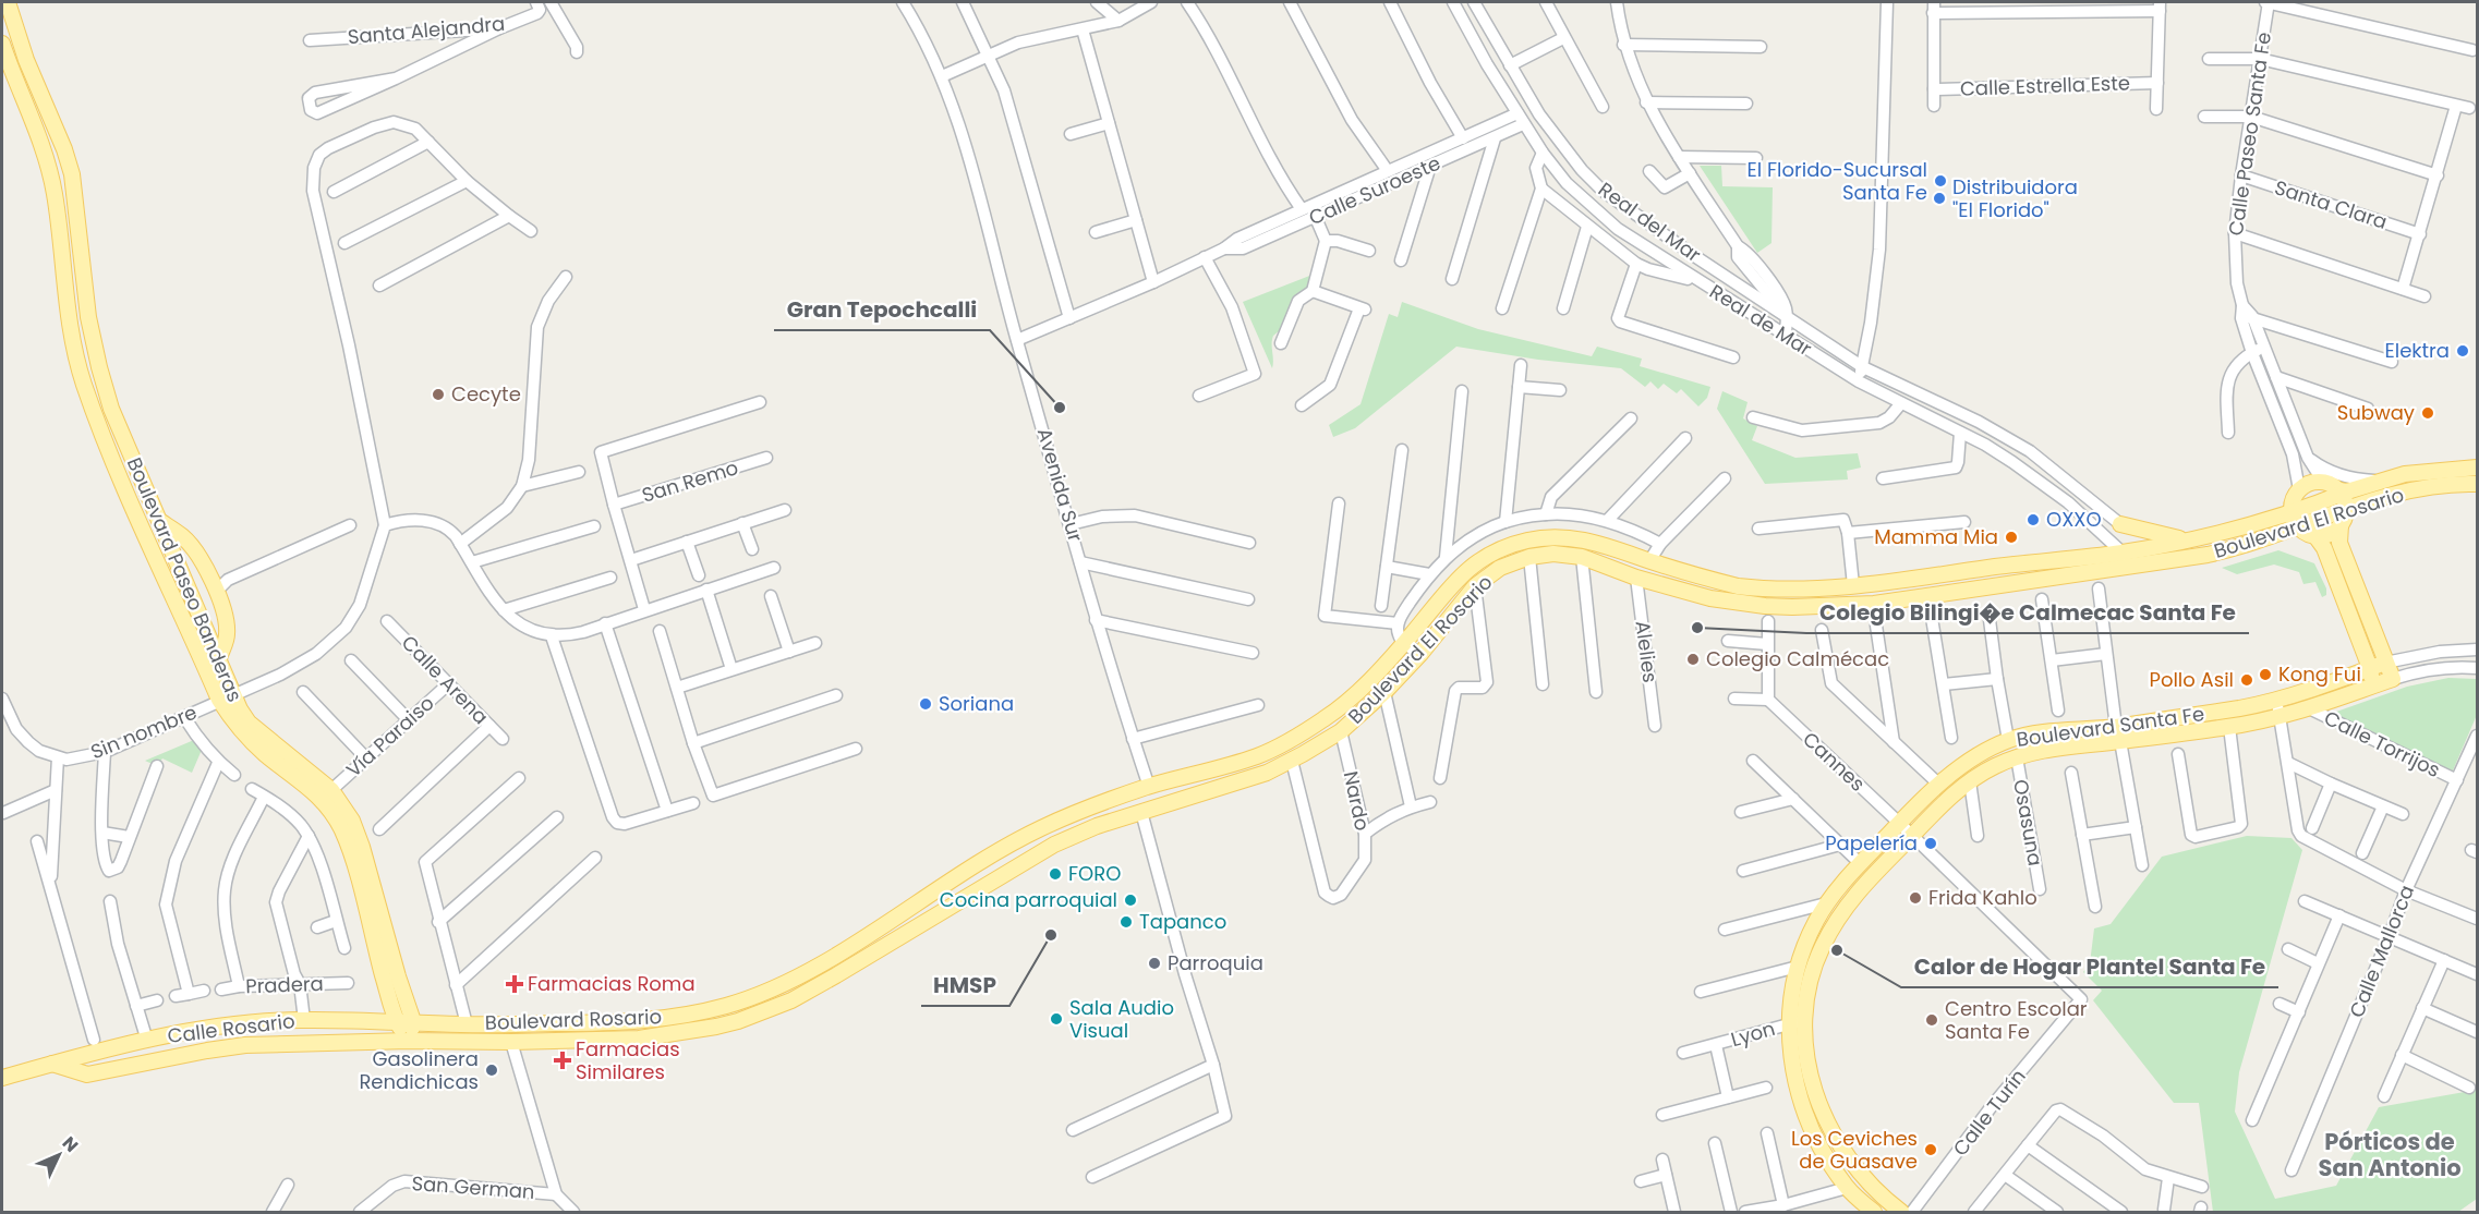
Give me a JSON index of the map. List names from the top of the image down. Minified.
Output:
{"streets":{"main road":["Boulevard El Rosario","Boulevard Paseo Banderas","Boulevard Santa Fe","Boulevard Rosario","Calle Rosario"],"street":["Santa Alejandra","Calle Estrella Este","Calle Paseo Santa Fe","Calle Suroeste","Santa Clara","Real del Mar","Real de Mar","San Remo","Avenida Sur","Alelies","Calle Arena","Sin nombre","Vía Paraiso","Calle Torrijos","Cannes","Nardo","Osasuna","Calle Mallorca","Pradera","Lyon","Calle Turín","San German"]},"crossings":[["Calle Paseo Santa Fe","Santa Clara"],["Calle Paseo Santa Fe","Boulevard El Rosario"],["Calle Suroeste","Real de Mar"],["Calle Suroeste","Avenida Sur"],["Real de Mar","Boulevard El Rosario"],["Avenida Sur","Boulevard El Rosario"],["Avenida Sur","Boulevard Rosario"],["Boulevard El Rosario","Alelies"],["Boulevard El Rosario","Nardo"],["Boulevard El Rosario","Boulevard Rosario"],["Boulevard Paseo Banderas","Sin nombre"],["Boulevard Paseo Banderas","Vía Paraiso"],["Boulevard Paseo Banderas","Boulevard Rosario"],["Boulevard Paseo Banderas","Calle Rosario"],["Calle Arena","Vía Paraiso"],["Boulevard Santa Fe","Calle Torrijos"],["Boulevard Santa Fe","Cannes"],["Boulevard Santa Fe","Osasuna"],["Boulevard Santa Fe","Lyon"],["Boulevard Santa Fe","Calle Turín"],["Calle Torrijos","Calle Mallorca"],["Cannes","Calle Turín"],["Boulevard Rosario","Calle Rosario"]],"districts":["Pórticos de San Antonio"],"places":{"other":["El Florido-Sucursal Santa Fe","Distribuidora \"El Florido\"","Elektra","Cecyte","Gran Tepochcalli","Subway","OXXO","Mamma Mia","Colegio Bilingi�e Calmecac Santa Fe","Colegio Calmécac","Kong Fui","Pollo Asil","Soriana","Papelería","FORO","Frida Kahlo","Cocina parroquial","Tapanco","HMSP","Calor de Hogar Plantel Santa Fe","Parroquia","Sala Audio Visual","Centro Escolar Santa Fe","Gasolinera Rendichicas","Los Ceviches de Guasave"],"health":["Farmacias Roma","Farmacias Similares"]},"north":"top right"}
